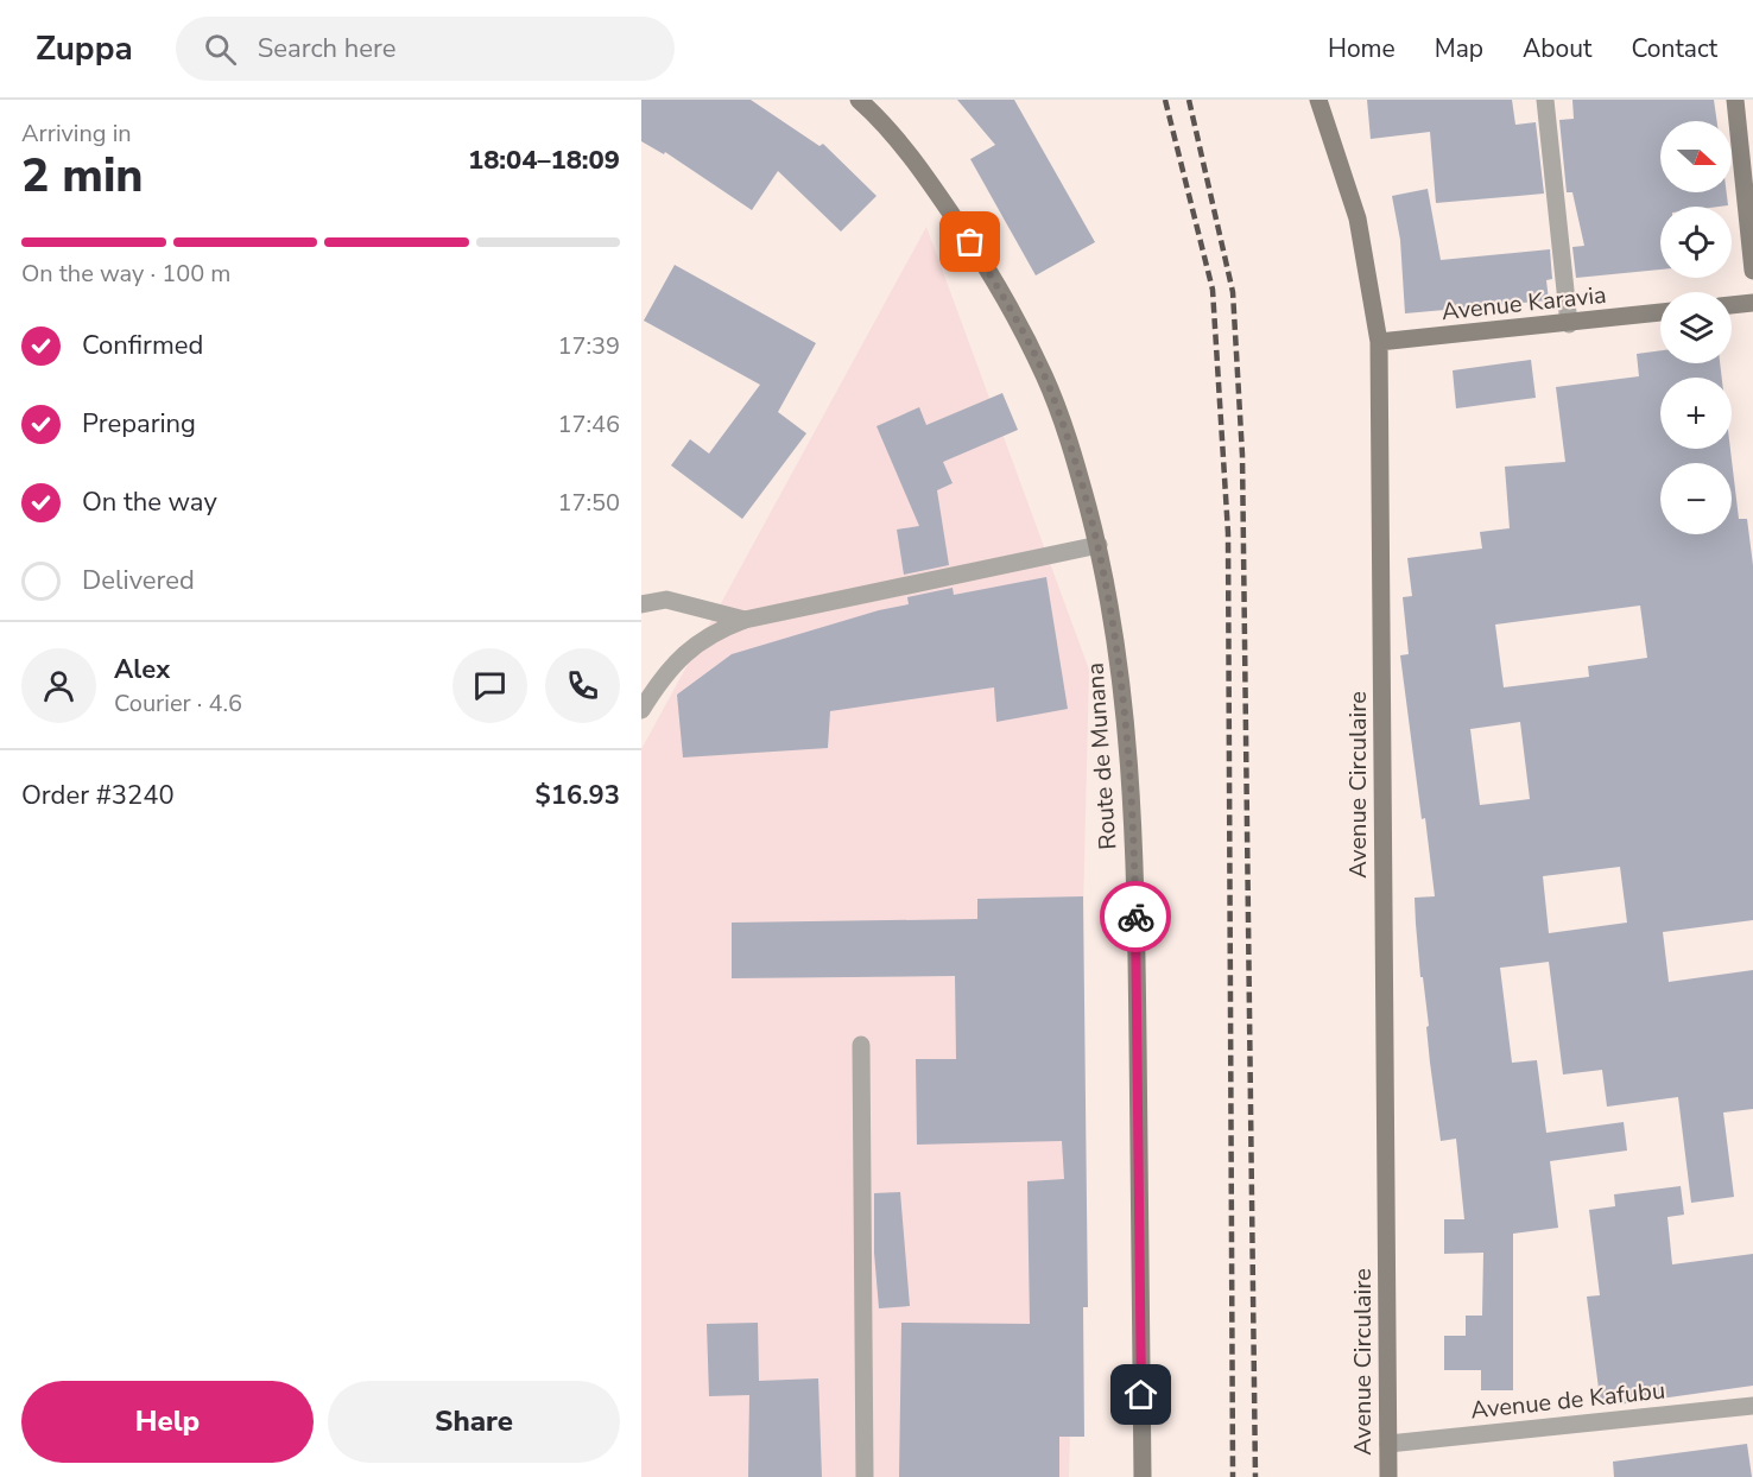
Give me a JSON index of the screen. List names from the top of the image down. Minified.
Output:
{"streets":{"street":["Avenue Karavia","Route de Munana","Avenue Circulaire","Avenue de Kafubu"]},"crossings":[["Avenue Karavia","Avenue Circulaire"],["Avenue Circulaire","Avenue de Kafubu"]],"north":"right","page":{"header":"Zuppa","search":"Search here","nav":["Home","Map","About","Contact"],"heading":["2 min","Arriving in","18:04–18:09"],"panel":["Alex","Courier · 4.6","Order #3240","$16.93"],"map_buttons":["+","−"],"bar":"On the way · 100 m","list":[["Confirmed","17:39"],["Preparing","17:46"],["On the way","17:50"],"Delivered"],"buttons":["Help","Share"]}}
